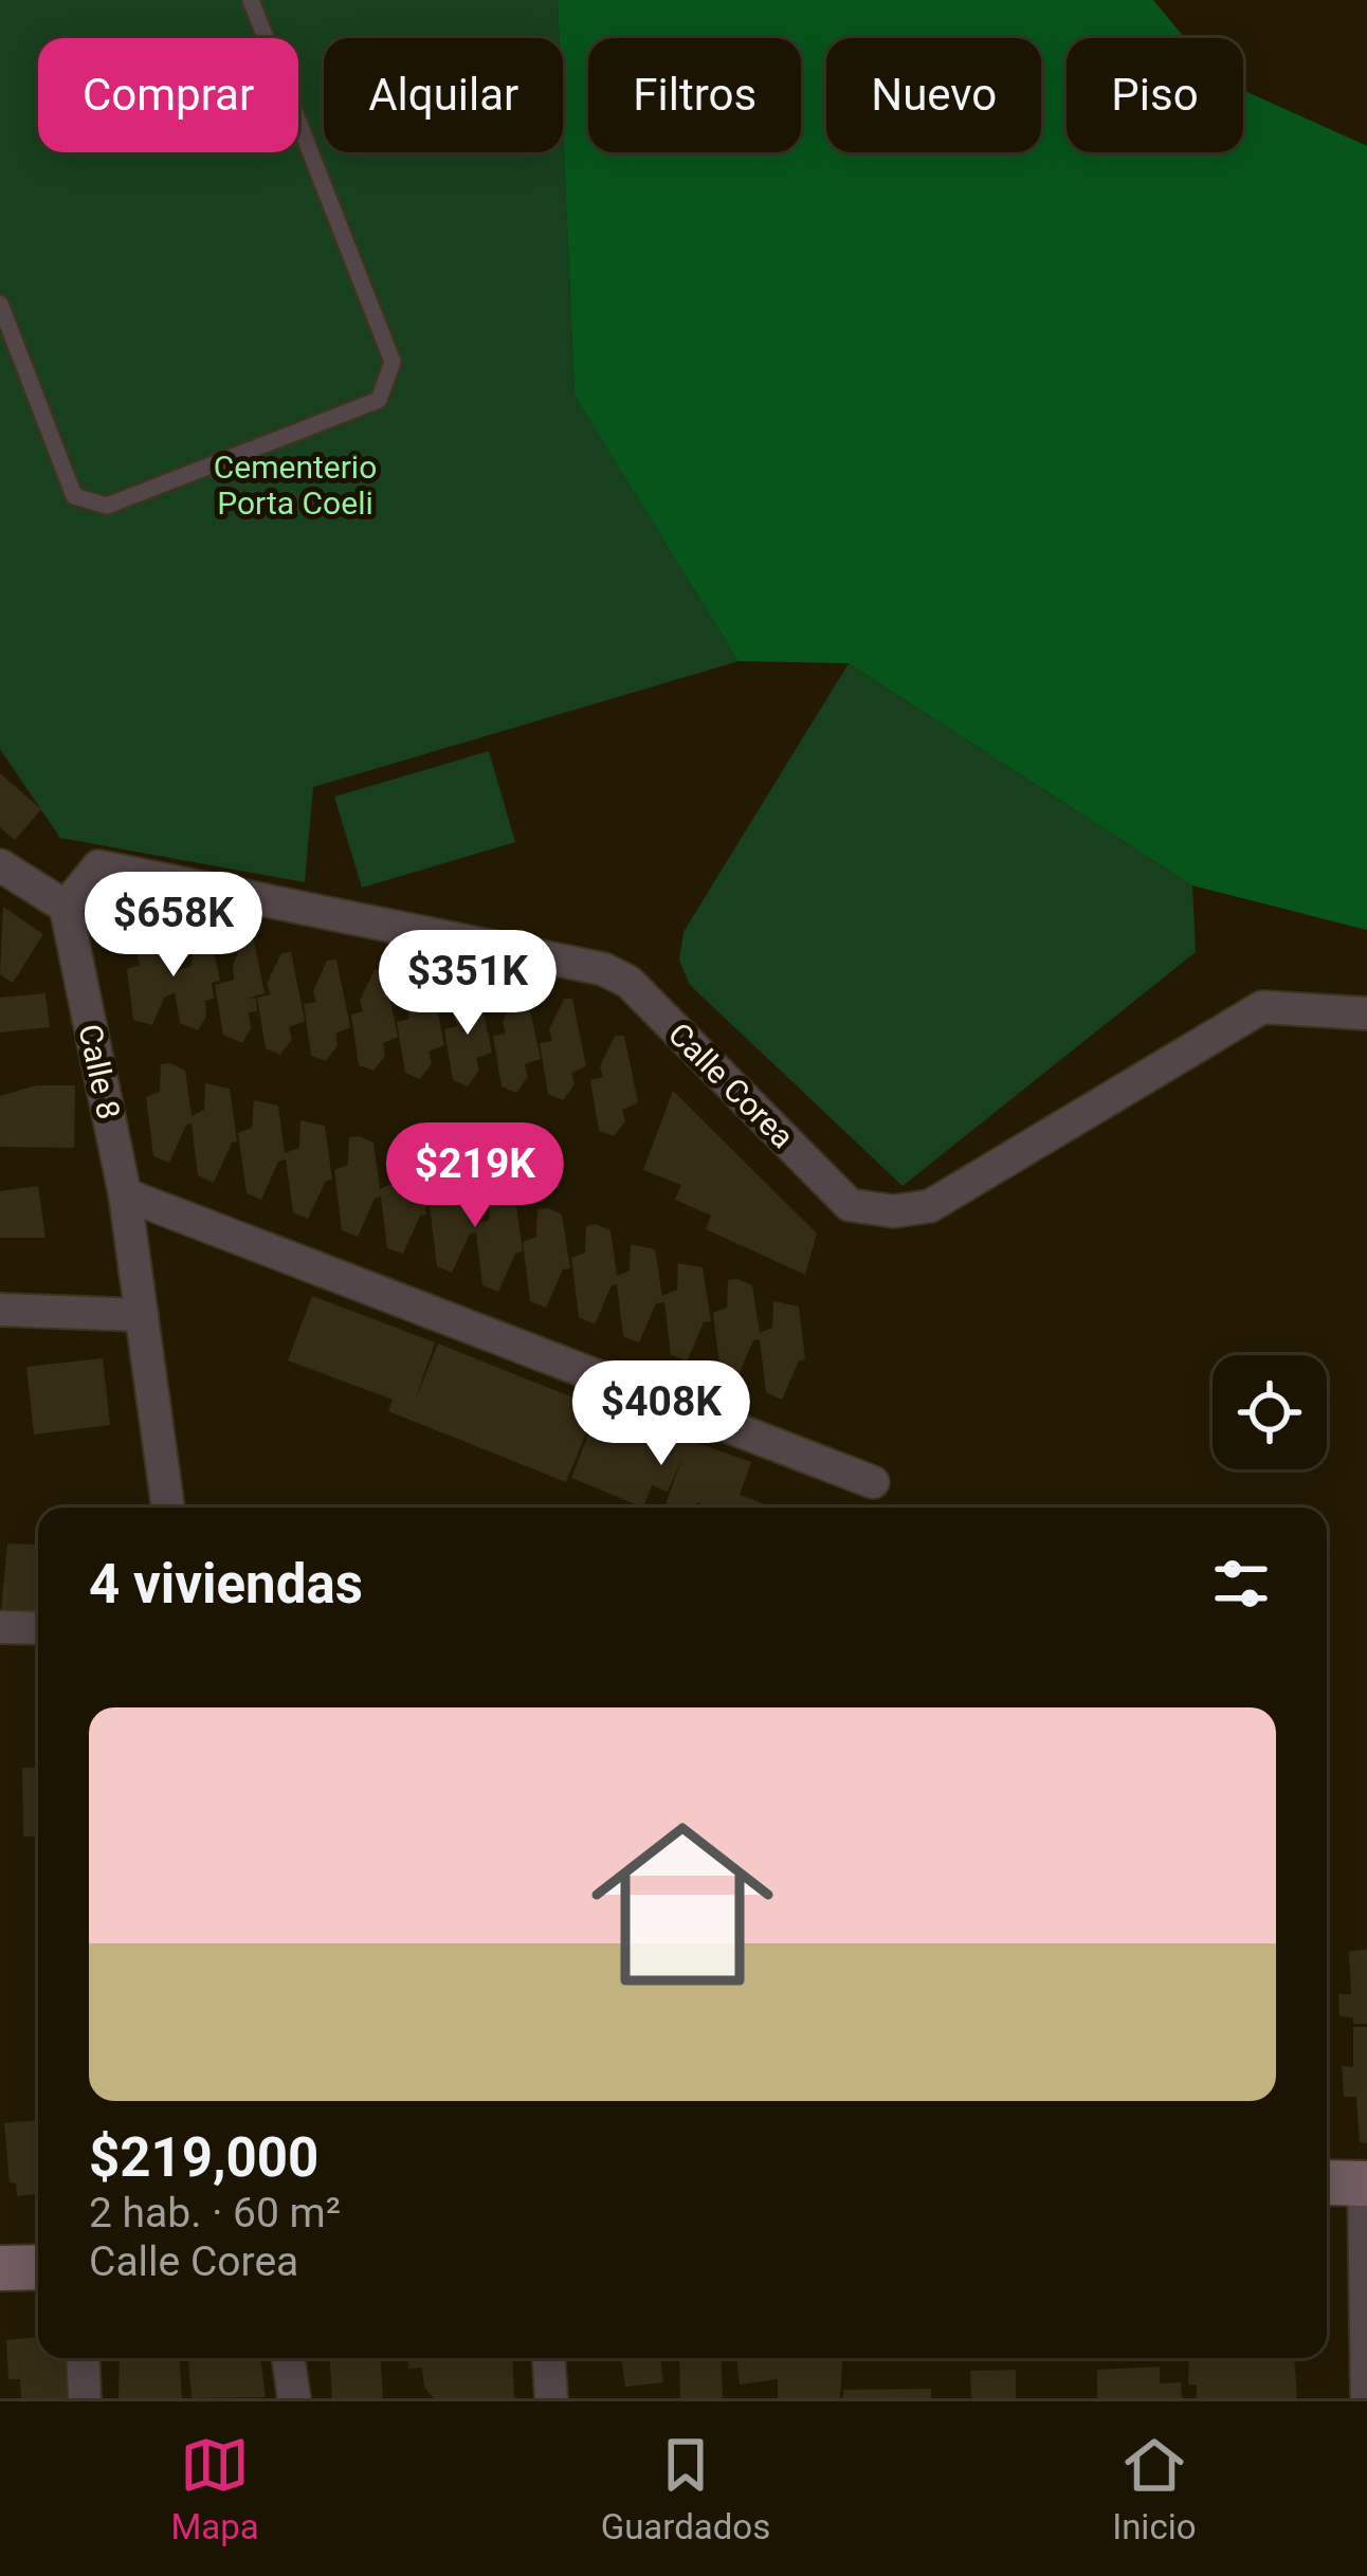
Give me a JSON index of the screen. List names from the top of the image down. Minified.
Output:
{"streets":{"street":["Calle 8","Calle Corea"]},"crossings":[["Calle 8","Calle Corea"]],"parks":["Cementerio Porta Coeli"],"page":{"chip":["Comprar","Alquilar","Filtros","Nuevo","Piso"],"price":["$658K","$351K","$219K","$408K"],"heading":"4 viviendas","list":[{"name":"$219,000","note":"2 hab. · 60 m² · Calle Corea"}],"tabs":["Mapa","Guardados","Inicio"]}}
